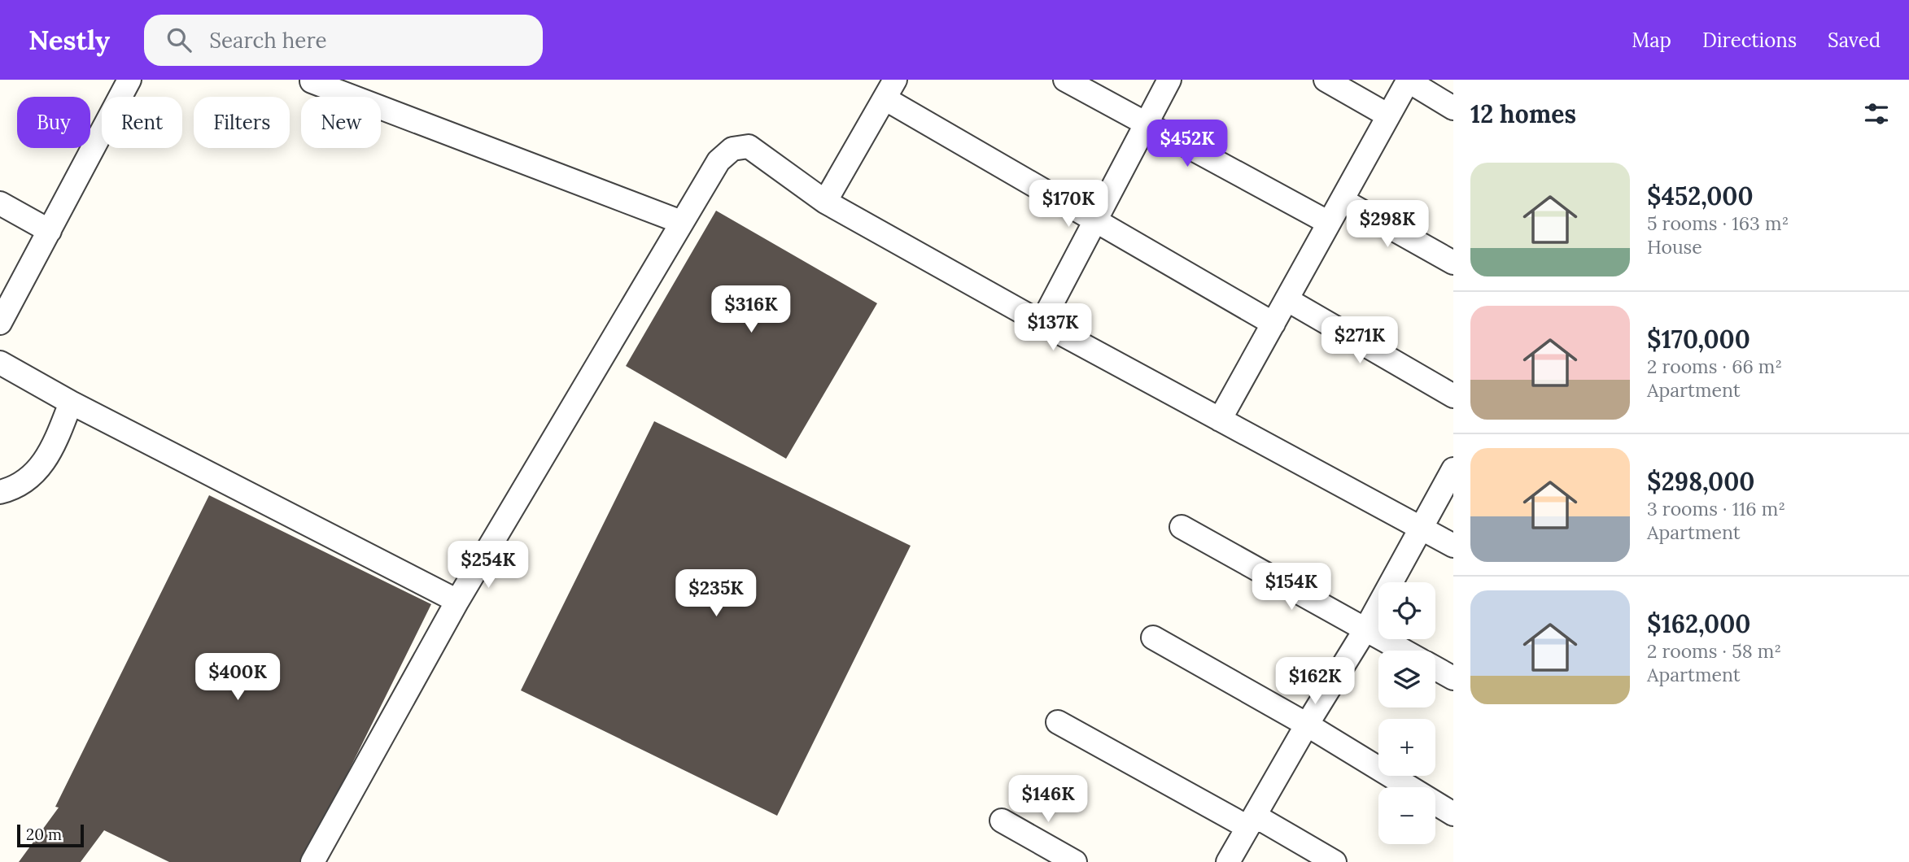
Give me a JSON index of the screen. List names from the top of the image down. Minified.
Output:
{"scale_bar":"20 m","page":{"header":"Nestly","search":"Search here","nav":["Map","Directions","Saved"],"heading":"12 homes","chip":["Buy","Rent","Filters","New"],"price":["$452K","$170K","$298K","$316K","$137K","$271K","$254K","$154K","$235K","$400K","$162K","$146K"],"list":[{"name":"$452,000","note":"5 rooms · 163 m² · House"},{"name":"$170,000","note":"2 rooms · 66 m² · Apartment"},{"name":"$298,000","note":"3 rooms · 116 m² · Apartment"},{"name":"$162,000","note":"2 rooms · 58 m² · Apartment"}],"map_buttons":["+","−"],"scale":"20 m"}}
